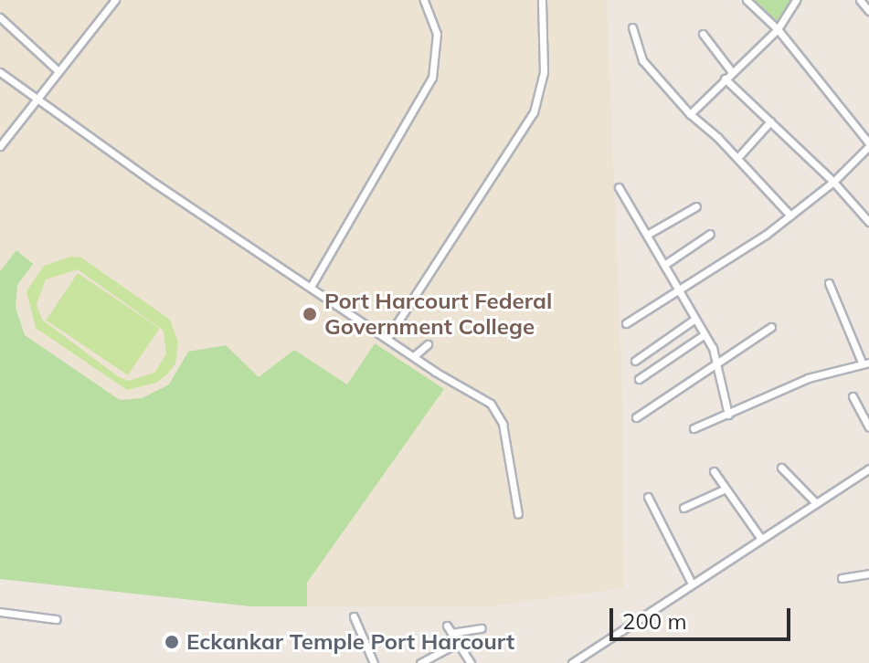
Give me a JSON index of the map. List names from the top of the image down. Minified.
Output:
{"places":["Port Harcourt Federal Government College","Eckankar Temple Port Harcourt"],"scale_bar":"200 m"}
